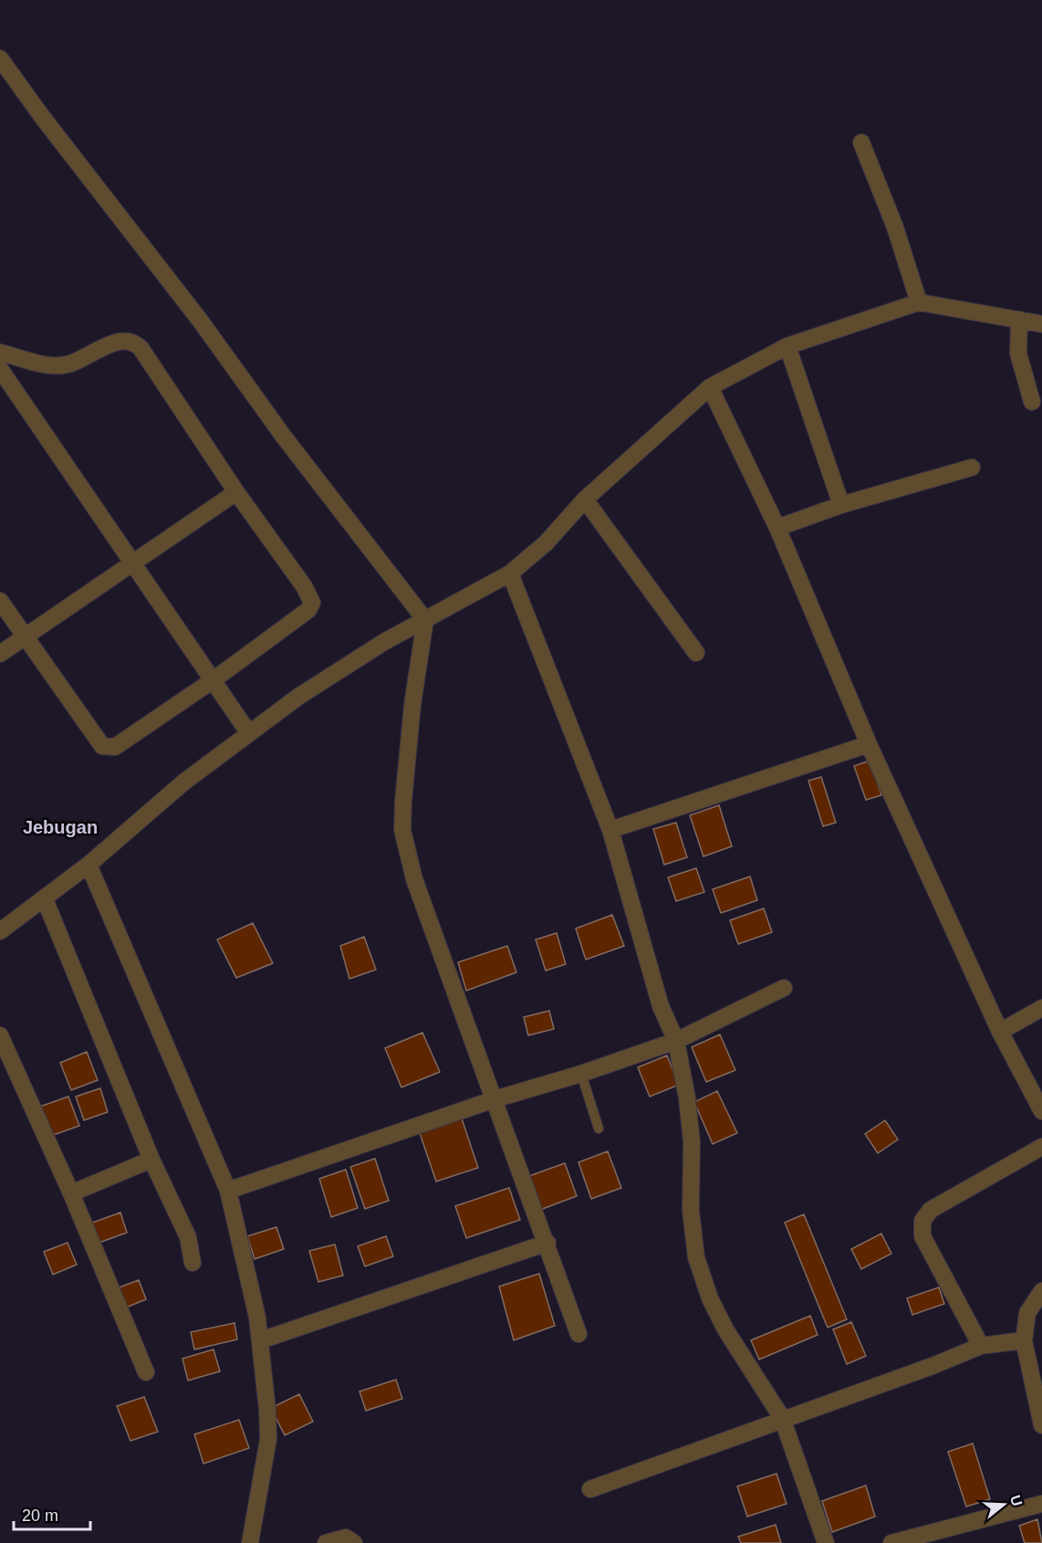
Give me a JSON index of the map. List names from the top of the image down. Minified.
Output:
{"districts":["Jebugan"],"scale_bar":"20 m","north":"right"}
